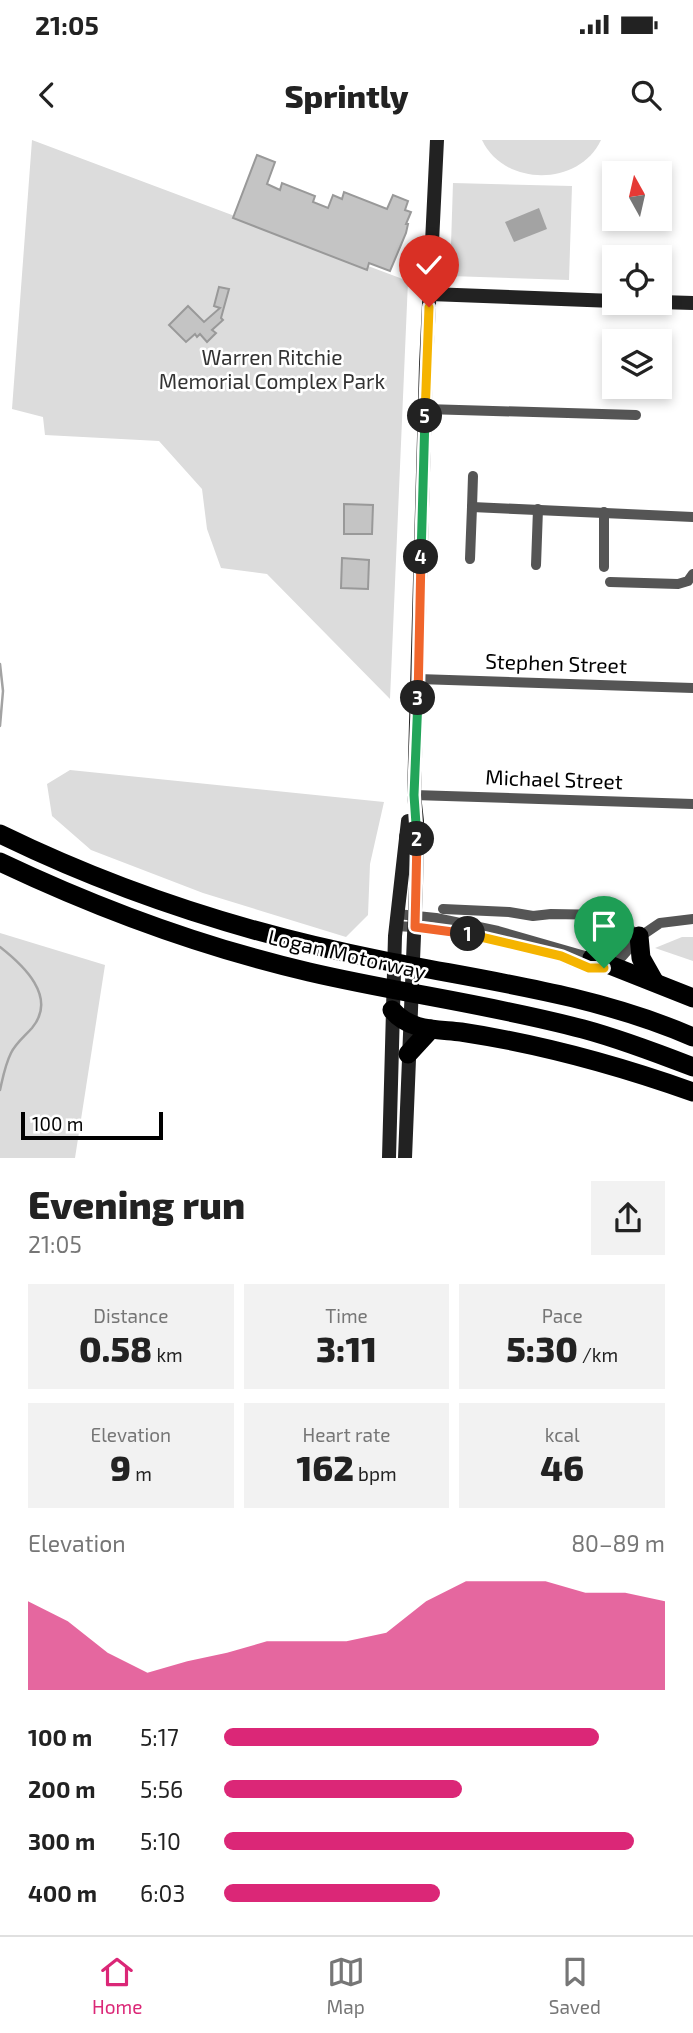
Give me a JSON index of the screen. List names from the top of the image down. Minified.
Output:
{"streets":{"highway":["Logan Motorway"],"street":["Stephen Street","Michael Street"]},"parks":["Warren Ritchie Memorial Complex Park"],"scale_bar":"100 m","north":"top","page":{"status":"21:05","header":"Sprintly","pins":["5","4","3","2","1"],"scale":"100 m","heading":["Evening run","21:05"],"stats":[["Distance","0.58 km"],["Time","3:11"],["Pace","5:30 /km"],["Elevation","9 m"],["Heart rate","162 bpm"],["kcal","46"]],"chart":["Elevation","80–89 m"],"list":[{"name":"100 m","note":"5:17"},{"name":"200 m","note":"5:56"},{"name":"300 m","note":"5:10"},{"name":"400 m","note":"6:03"}],"tabs":["Home","Map","Saved"]}}
